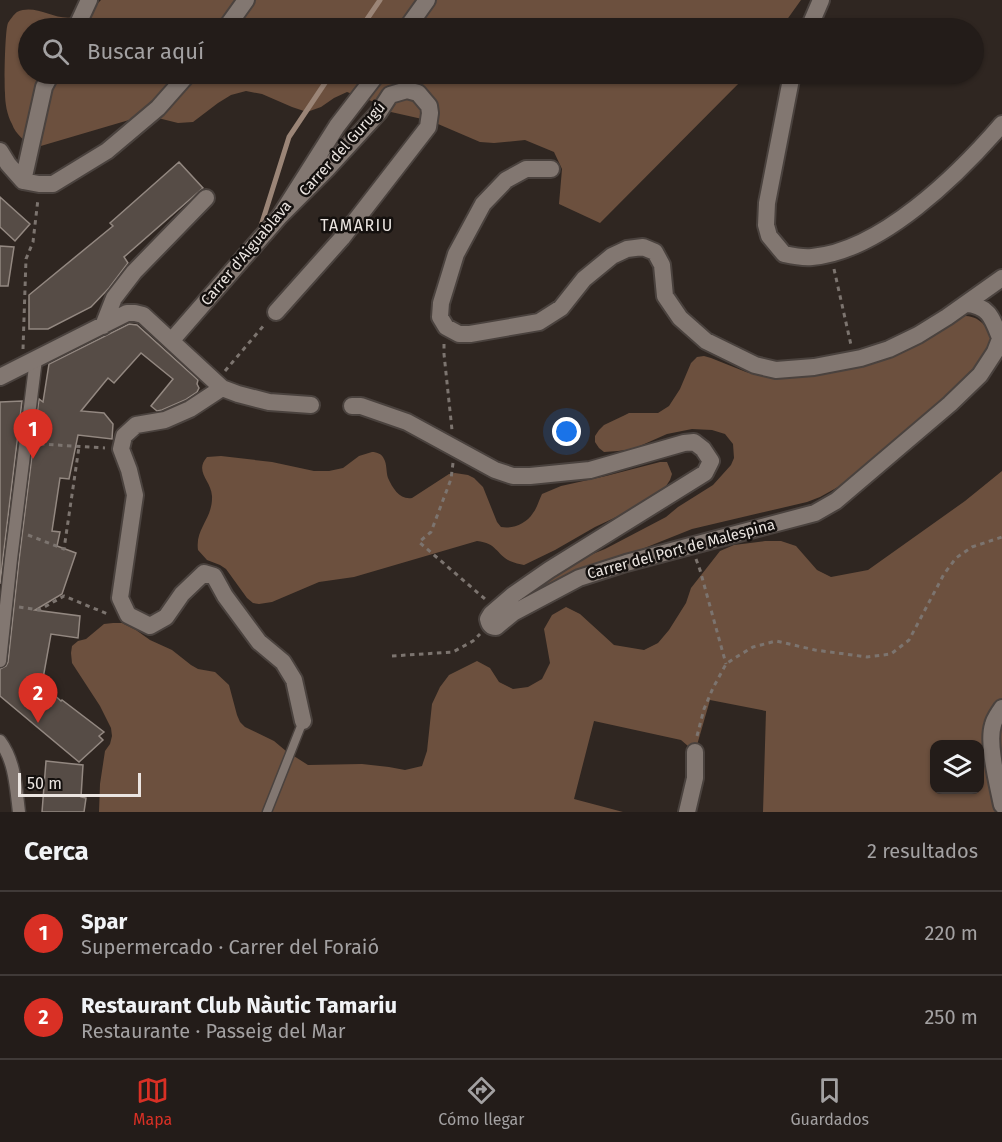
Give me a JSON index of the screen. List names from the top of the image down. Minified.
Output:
{"streets":{"street":["Carrer del Gurugú","Carrer d'Aiguablava","Carrer del Port de Malespina"]},"crossings":[["Carrer del Gurugú","Carrer d'Aiguablava"]],"districts":["TAMARIU"],"scale_bar":"50 m","page":{"search":"Buscar aquí","pins":["1","2"],"scale":"50 m","heading":["Cerca","2 resultados"],"list":[{"mark":"1","name":"Spar","note":"Supermercado · Carrer del Foraió","value":"220 m"},{"mark":"2","name":"Restaurant Club Nàutic Tamariu","note":"Restaurante · Passeig del Mar","value":"250 m"}],"nav":["Mapa","Cómo llegar","Guardados"]}}
